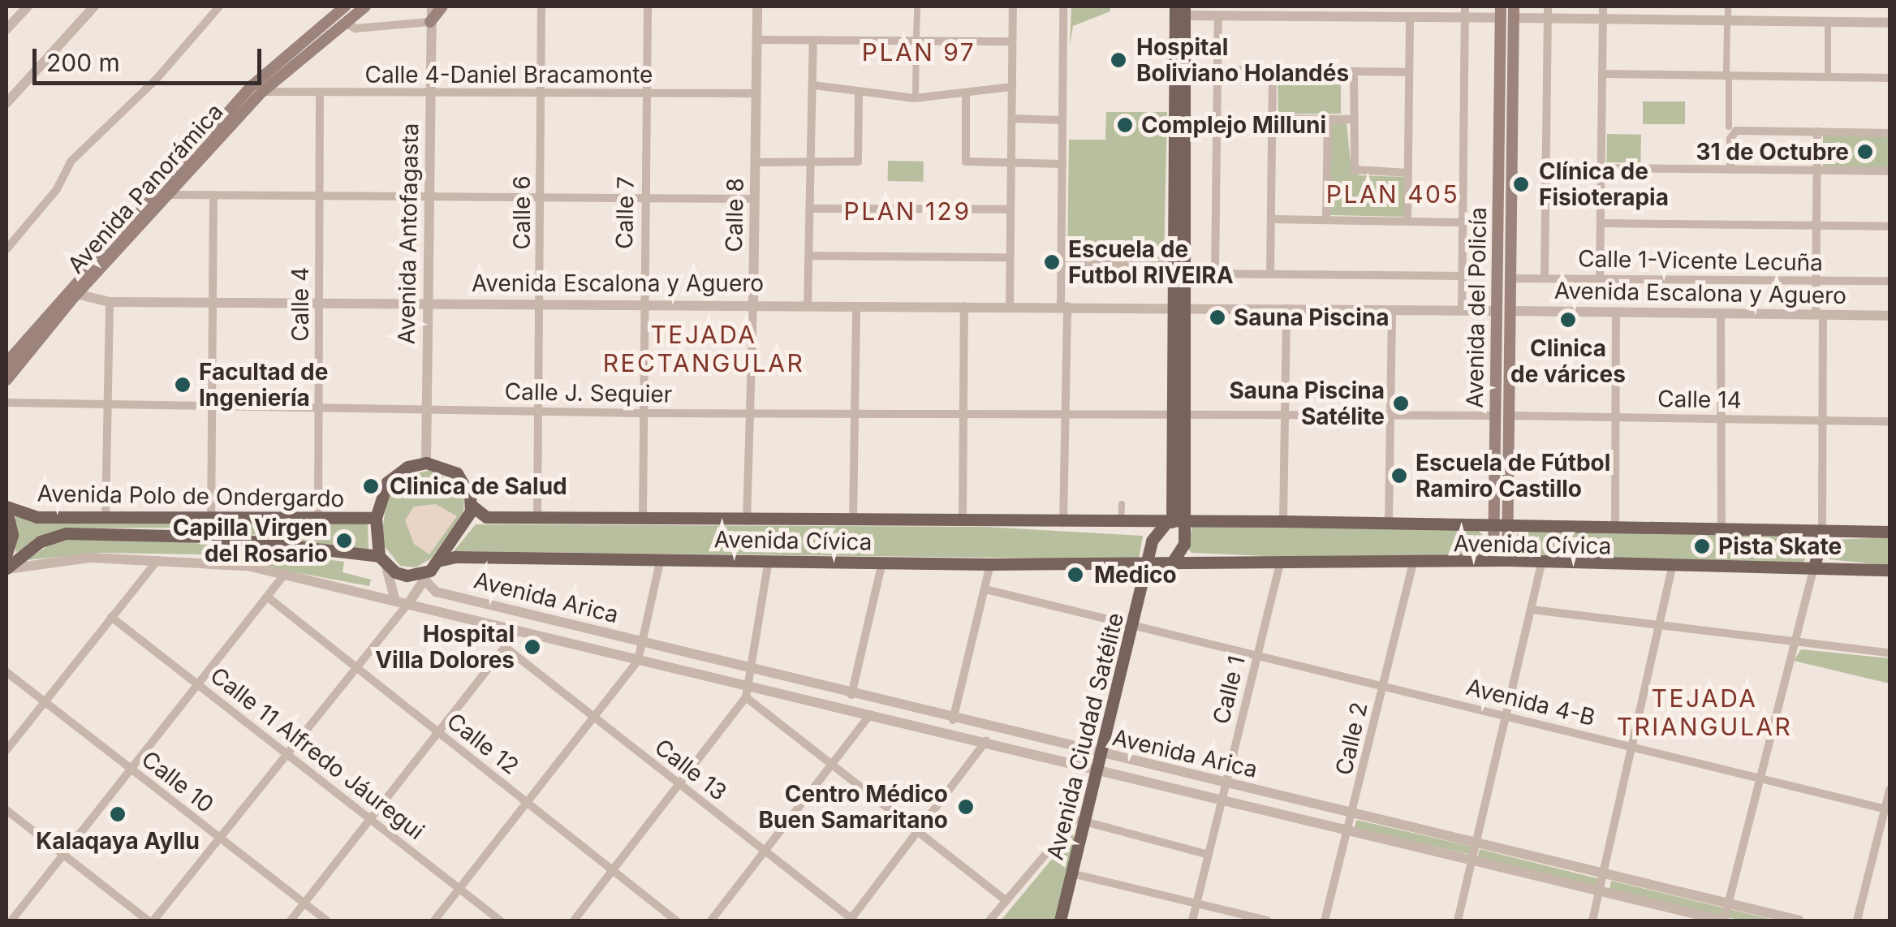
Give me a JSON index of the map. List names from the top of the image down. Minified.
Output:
{"streets":{"main road":["Avenida Panorámica","Avenida del Policía","Avenida Polo de Ondergardo","Avenida Cívica","Avenida Ciudad Satélite"],"street":["Calle 4-Daniel Bracamonte","Calle 6","Calle 7","Calle 8","Avenida Antofagasta","Calle 1-Vicente Lecuña","Avenida Escalona y Aguero","Calle 4","Calle J. Sequier","Calle 14","Avenida Arica","Calle 1","Avenida 4-B","Calle 2","Calle 12","Calle 11 Alfredo Jáuregui","Calle 13","Calle 10"]},"crossings":[["Calle 4-Daniel Bracamonte","Avenida Panorámica"],["Calle 4-Daniel Bracamonte","Calle 6"],["Calle 4-Daniel Bracamonte","Calle 7"],["Calle 4-Daniel Bracamonte","Calle 8"],["Calle 4-Daniel Bracamonte","Avenida Antofagasta"],["Calle 4-Daniel Bracamonte","Calle 4"],["Avenida Panorámica","Avenida Escalona y Aguero"],["Calle 6","Avenida Escalona y Aguero"],["Calle 6","Calle J. Sequier"],["Calle 6","Avenida Cívica"],["Calle 7","Avenida Escalona y Aguero"],["Calle 7","Calle J. Sequier"],["Calle 7","Avenida Cívica"],["Calle 8","Avenida Escalona y Aguero"],["Calle 8","Calle J. Sequier"],["Calle 8","Avenida Cívica"],["Avenida Antofagasta","Avenida Escalona y Aguero"],["Avenida Antofagasta","Calle J. Sequier"],["Avenida Antofagasta","Avenida Polo de Ondergardo"],["Avenida Antofagasta","Avenida Cívica"],["Avenida Antofagasta","Avenida Arica"],["Calle 1-Vicente Lecuña","Avenida del Policía"],["Avenida Escalona y Aguero","Calle 4"],["Avenida Escalona y Aguero","Avenida del Policía"],["Calle 4","Calle J. Sequier"],["Calle 4","Avenida Polo de Ondergardo"],["Avenida del Policía","Calle 14"],["Avenida del Policía","Avenida Cívica"],["Avenida Polo de Ondergardo","Avenida Cívica"],["Avenida Polo de Ondergardo","Avenida Arica"],["Avenida Cívica","Avenida Arica"],["Avenida Cívica","Calle 1"],["Avenida Cívica","Avenida Ciudad Satélite"],["Avenida Cívica","Calle 2"],["Avenida Arica","Calle 1"],["Avenida Arica","Avenida Ciudad Satélite"],["Avenida Arica","Calle 2"],["Calle 1","Avenida 4-B"],["Avenida 4-B","Avenida Ciudad Satélite"],["Avenida 4-B","Calle 2"]],"districts":["PLAN 97","PLAN 405","PLAN 129","TEJADA RECTANGULAR","TEJADA TRIANGULAR"],"places":["Hospital Boliviano Holandés","Complejo Milluni","31 de Octubre","Clínica de Fisioterapia","Escuela de Futbol RIVEIRA","Sauna Piscina","Clinica de várices","Facultad de Ingeniería","Sauna Piscina Satélite","Escuela de Fútbol Ramiro Castillo","Clinica de Salud","Capilla Virgen del Rosario","Pista Skate","Medico","Hospital Villa Dolores","Centro Médico Buen Samaritano","Kalaqaya Ayllu"],"scale_bar":"200 m"}
